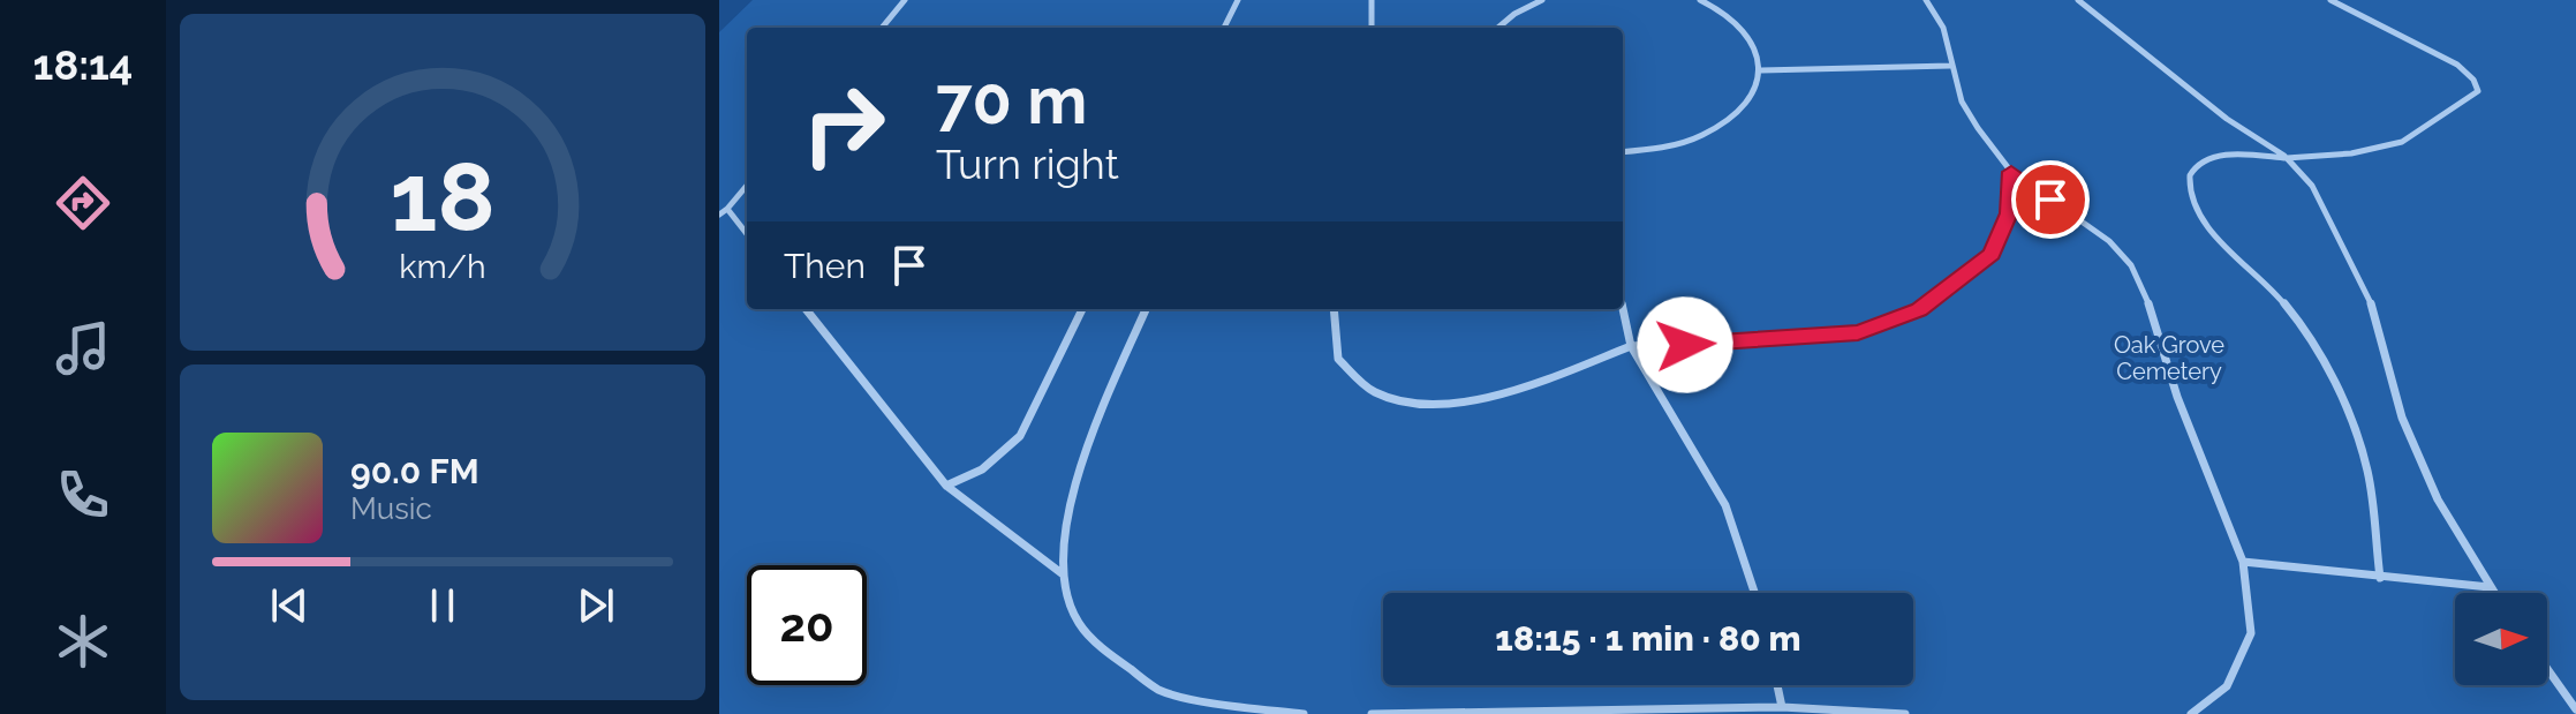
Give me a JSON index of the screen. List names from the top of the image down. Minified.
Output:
{"parks":["Oak Grove Cemetery"],"north":"right","page":{"tabs":"18:14","turn":["70 m","Turn right"],"then":"Then","song":["90.0 FM","Music"],"limit":"20","trip":"18:15 · 1 min · 80 m","gauge":["18","km/h"]}}
